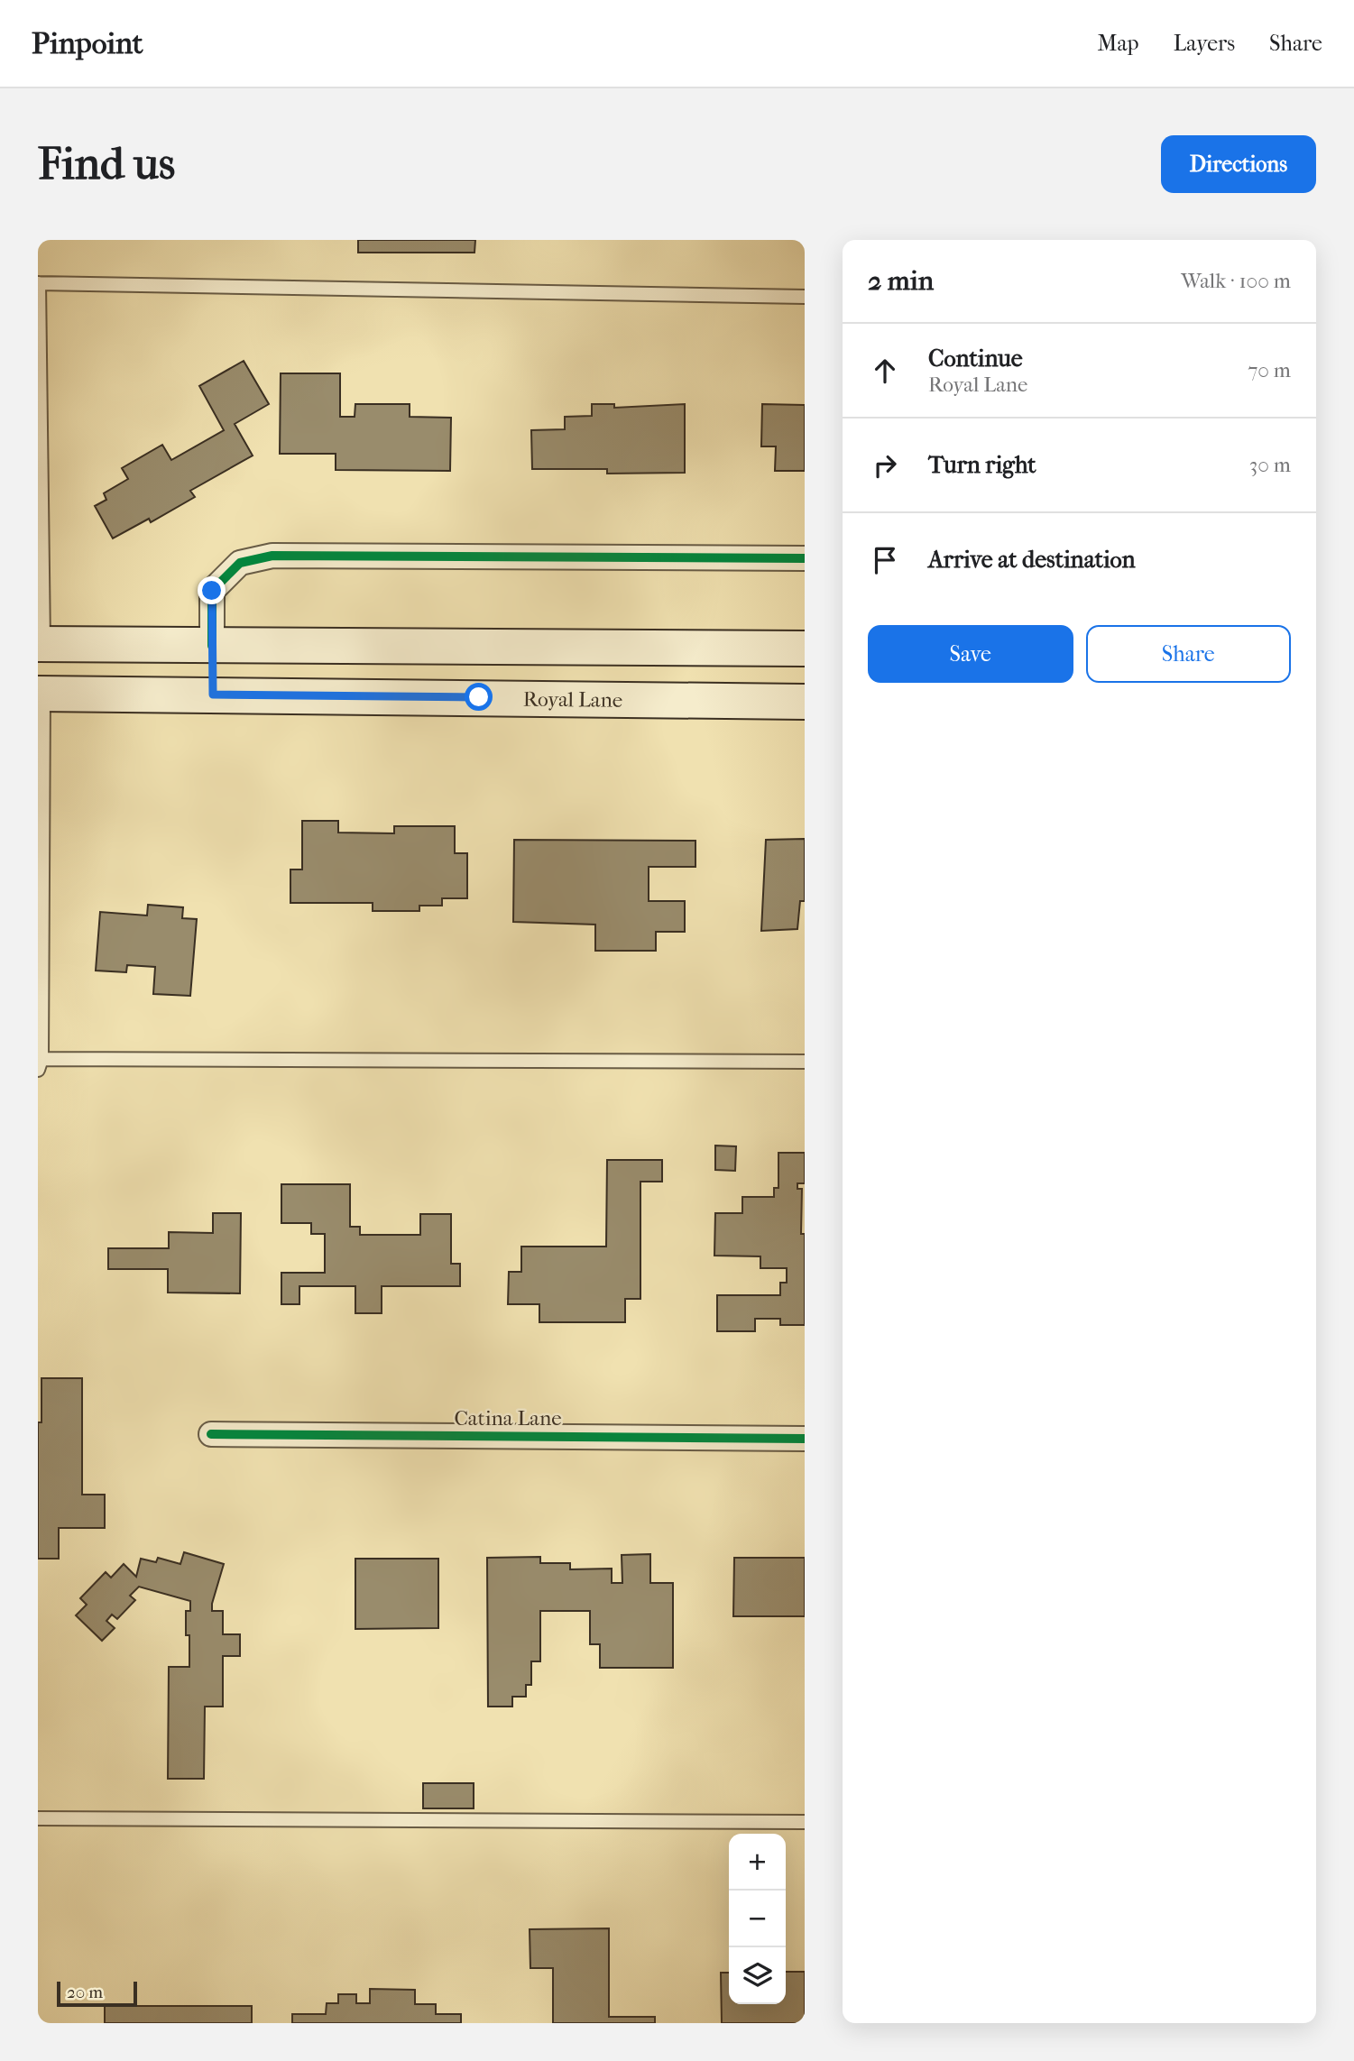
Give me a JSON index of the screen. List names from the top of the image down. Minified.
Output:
{"streets":{"main road":["Royal Lane"],"street":["Catina Lane"]},"scale_bar":"20 m","page":{"header":"Pinpoint","nav":["Map","Layers","Share"],"buttons":["Directions",["Save","Share"]],"title":"Find us","heading":["2 min","Walk · 100 m"],"list":[["Continue","Royal Lane","70 m"],["Turn right","30 m"],"Arrive at destination"],"map_buttons":["+","−"],"scale":"20 m"}}
